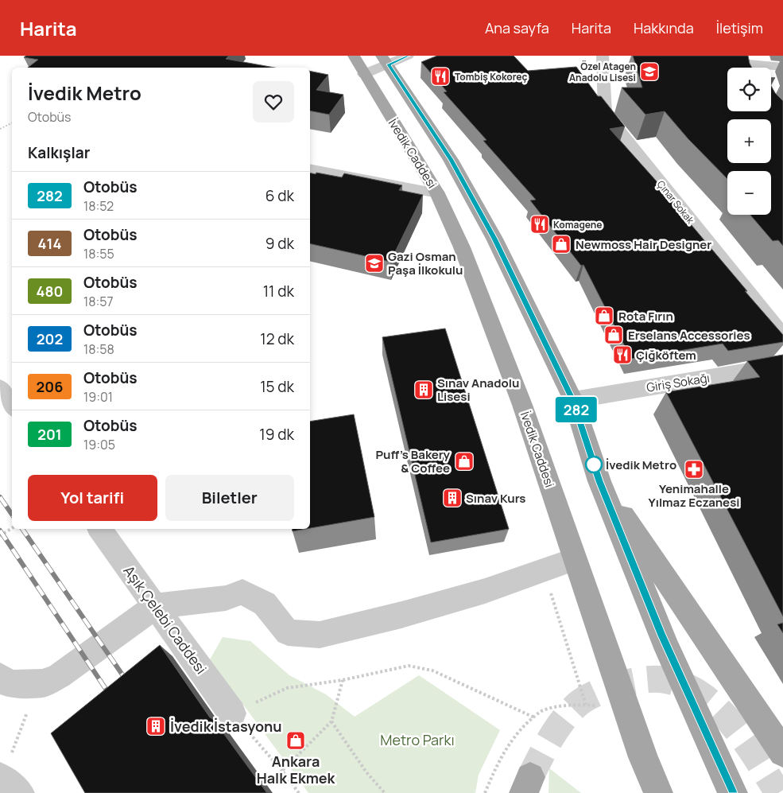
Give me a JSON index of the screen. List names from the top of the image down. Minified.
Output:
{"streets":{"main road":["İvedik Caddesi"],"street":["Çınar Sokak","Giriş Sokağı","Aşık Çelebi Caddesi"]},"parks":["Metro Parkı"],"places":{"school or university":["Özel Atagen Anadolu Lisesi","Gazi Osman Paşa İlkokulu"],"restaurant":["Tombiş Kokoreç","Komagene","Çiğköftem"],"shop":["Newmoss Hair Designer","Rota Fırın","Erselans Accessories","Puff's Bakery & Coffee","Ankara Halk Ekmek"],"building":["Sınav Anadolu Lisesi","Sınav Kurs","İvedik İstasyonu"],"other":["İvedik Metro"],"pharmacy":["Yenimahalle Yılmaz Eczanesi"]},"lines":["bus line 282"],"page":{"header":"Harita","nav":["Ana sayfa","Harita","Hakkında","İletişim"],"on_map":"282","map_buttons":["+","−"],"heading":[["İvedik Metro","Otobüs"],"Kalkışlar"],"list":[{"mark":"282","name":"Otobüs","note":"18:52","value":"6 dk"},{"mark":"414","name":"Otobüs","note":"18:55","value":"9 dk"},{"mark":"480","name":"Otobüs","note":"18:57","value":"11 dk"},{"mark":"202","name":"Otobüs","note":"18:58","value":"12 dk"},{"mark":"206","name":"Otobüs","note":"19:01","value":"15 dk"},{"mark":"201","name":"Otobüs","note":"19:05","value":"19 dk"}],"buttons":["Yol tarifi","Biletler"]}}
